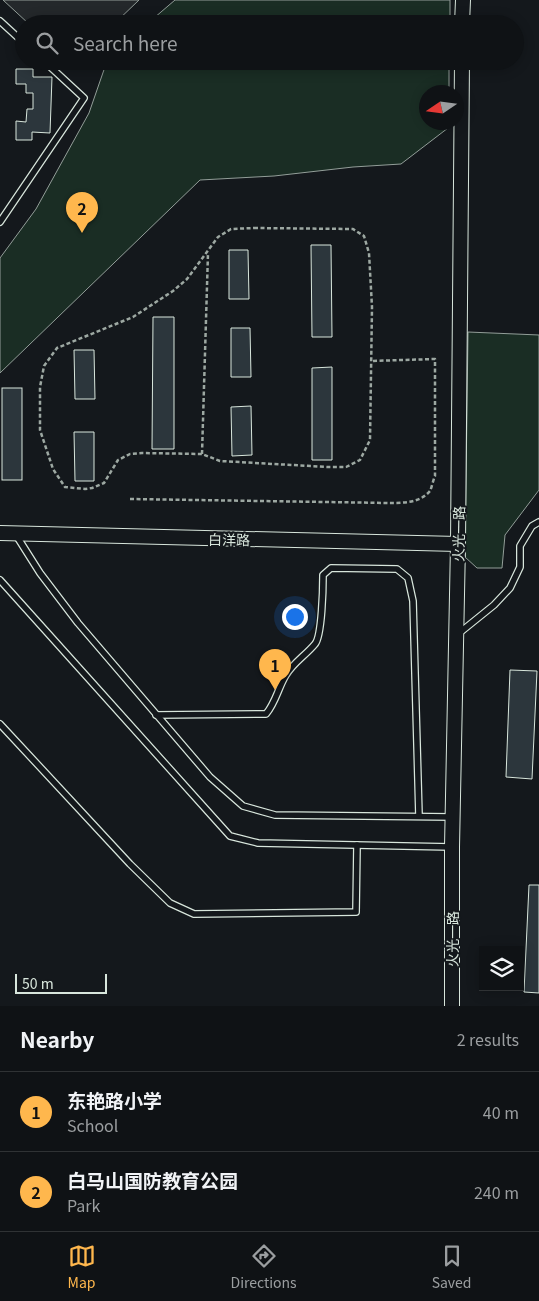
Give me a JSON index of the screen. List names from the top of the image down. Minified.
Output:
{"streets":{"street":["火光一路","白洋路"]},"crossings":[["火光一路","白洋路"]],"scale_bar":"50 m","north":"left","page":{"search":"Search here","pins":["2","1"],"scale":"50 m","heading":["Nearby","2 results"],"list":[{"mark":"1","name":"东艳路小学","note":"School","value":"40 m"},{"mark":"2","name":"白马山国防教育公园","note":"Park","value":"240 m"}],"nav":["Map","Directions","Saved"]}}
